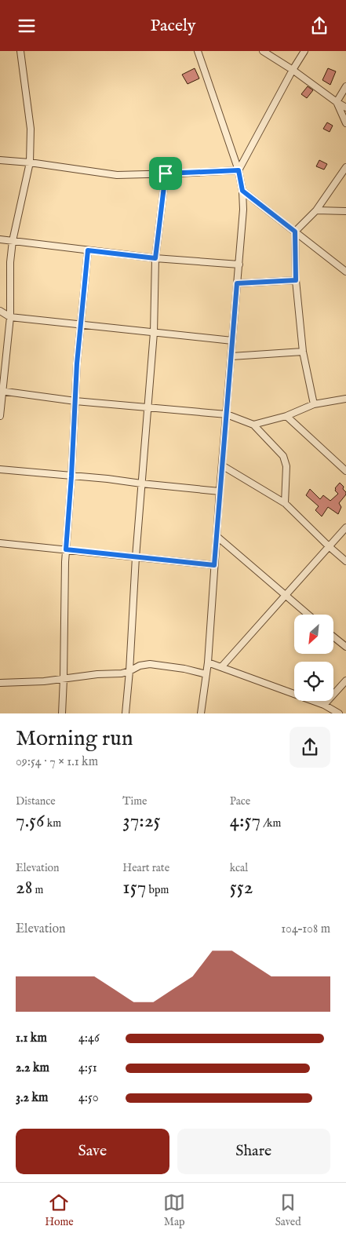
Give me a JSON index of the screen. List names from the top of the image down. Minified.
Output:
{"north":"bottom left","page":{"header":"Pacely","heading":["Morning run","09:54 · 7 × 1.1 km"],"stats":[["Distance","7.56 km"],["Time","37:25"],["Pace","4:57 /km"],["Elevation","28 m"],["Heart rate","157 bpm"],["kcal","552"]],"chart":["Elevation","104–108 m"],"list":[{"name":"1.1 km","note":"4:46"},{"name":"2.2 km","note":"4:51"},{"name":"3.2 km","note":"4:50"}],"buttons":["Save","Share"],"tabs":["Home","Map","Saved"]}}
